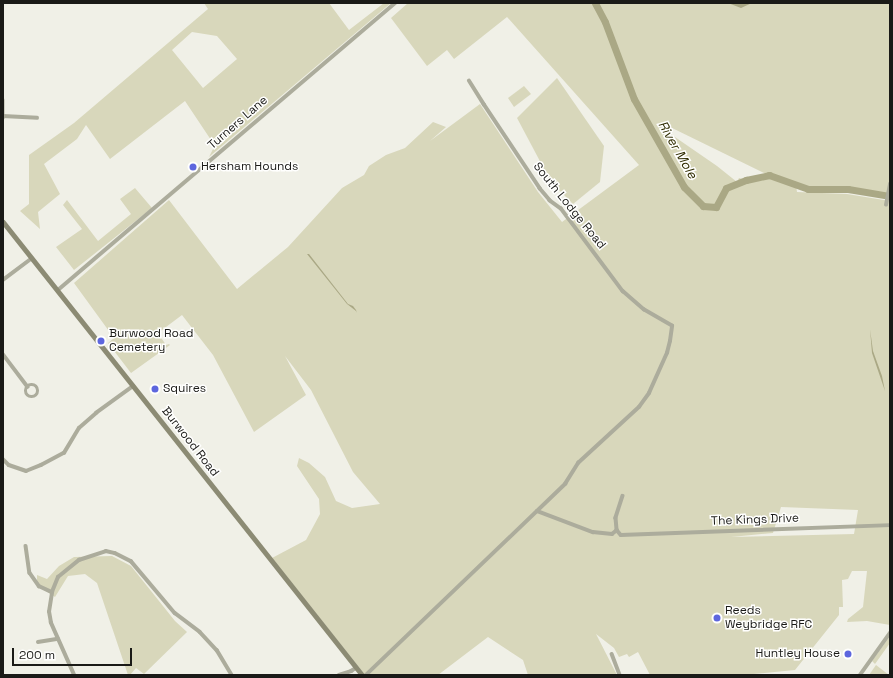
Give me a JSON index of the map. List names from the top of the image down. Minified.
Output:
{"streets":{"street":["Turners Lane","South Lodge Road","Burwood Road","The Kings Drive"]},"crossings":[["Turners Lane","Burwood Road"],["South Lodge Road","The Kings Drive"]],"water":["River Mole"],"places":["Hersham Hounds","Burwood Road Cemetery","Squires","Reeds Weybridge RFC","Huntley House"],"scale_bar":"200 m"}
